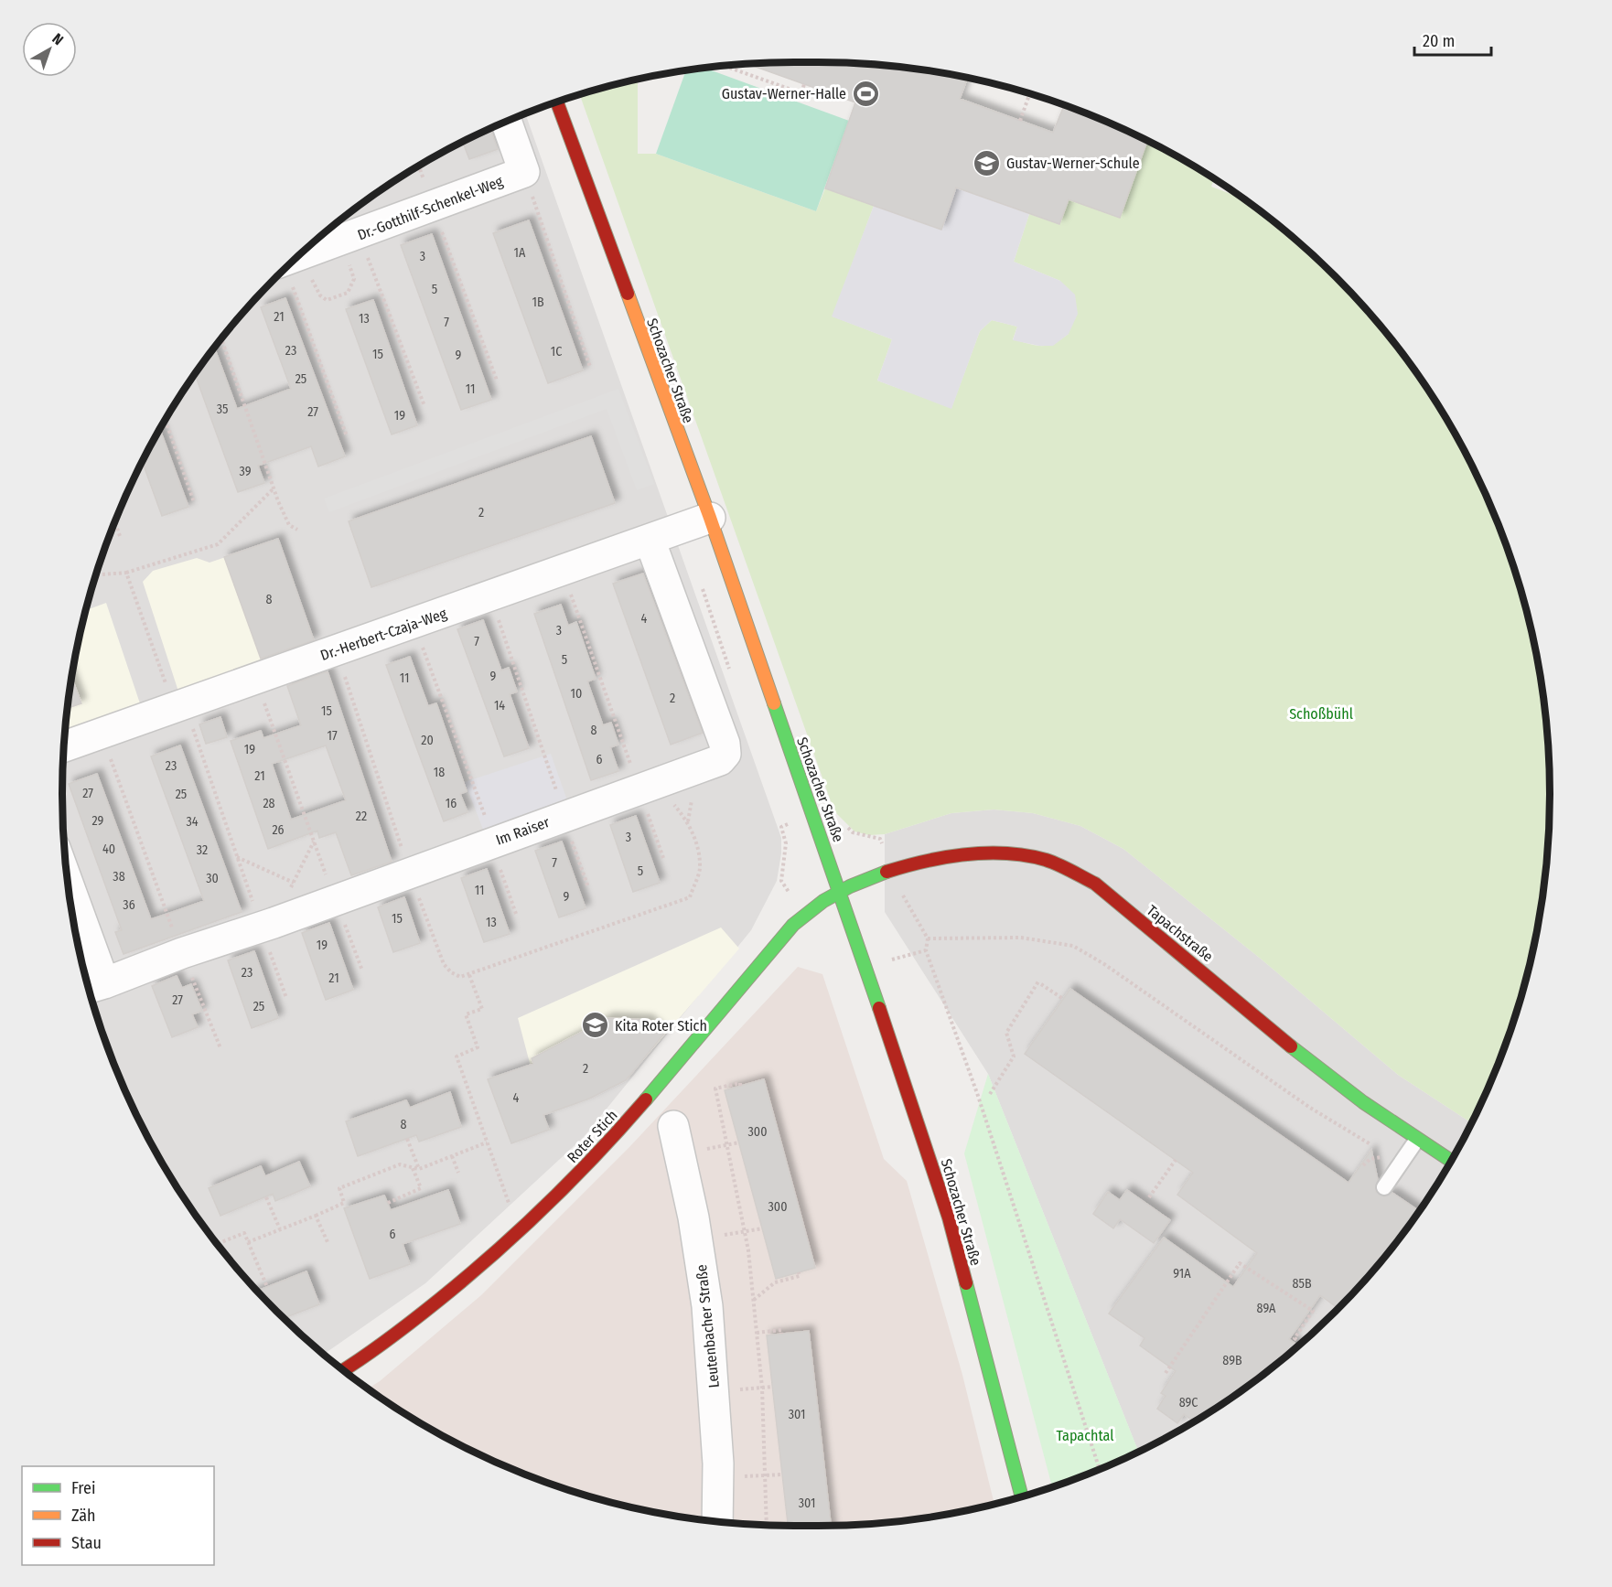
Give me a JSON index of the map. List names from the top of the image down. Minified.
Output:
{"streets":{"main road":["Schozacher Straße","Tapachstraße","Roter Stich"],"street":["Dr.-Gotthilf-Schenkel-Weg","Dr.-Herbert-Czaja-Weg","Im Raiser","Leutenbacher Straße"]},"crossings":[["Schozacher Straße","Dr.-Herbert-Czaja-Weg"],["Schozacher Straße","Tapachstraße"],["Schozacher Straße","Roter Stich"],["Dr.-Herbert-Czaja-Weg","Im Raiser"],["Tapachstraße","Roter Stich"]],"parks":["Schoßbühl","Tapachtal"],"places":{"sports":["Gustav-Werner-Halle"],"school or university":["Gustav-Werner-Schule","Kita Roter Stich"]},"house_numbers":["1A","3","5","1B","21","13","7","23","1C","15","9","25","11","35","27","19","39","2","8","4","3","7","5","9","11","10","2","14","15","8","17","20","19","6","23","18","21","27","25","28","16","22","29","34","26","3","40","32","7","5","38","30","11","9","36","15","13","19","23","21","27","25","2","4","8","300","300","6","91A","85B","89A","89B","89C","301","301"],"legend":["Frei","Zäh","Stau"],"scale_bar":"20 m","north":"top right"}
